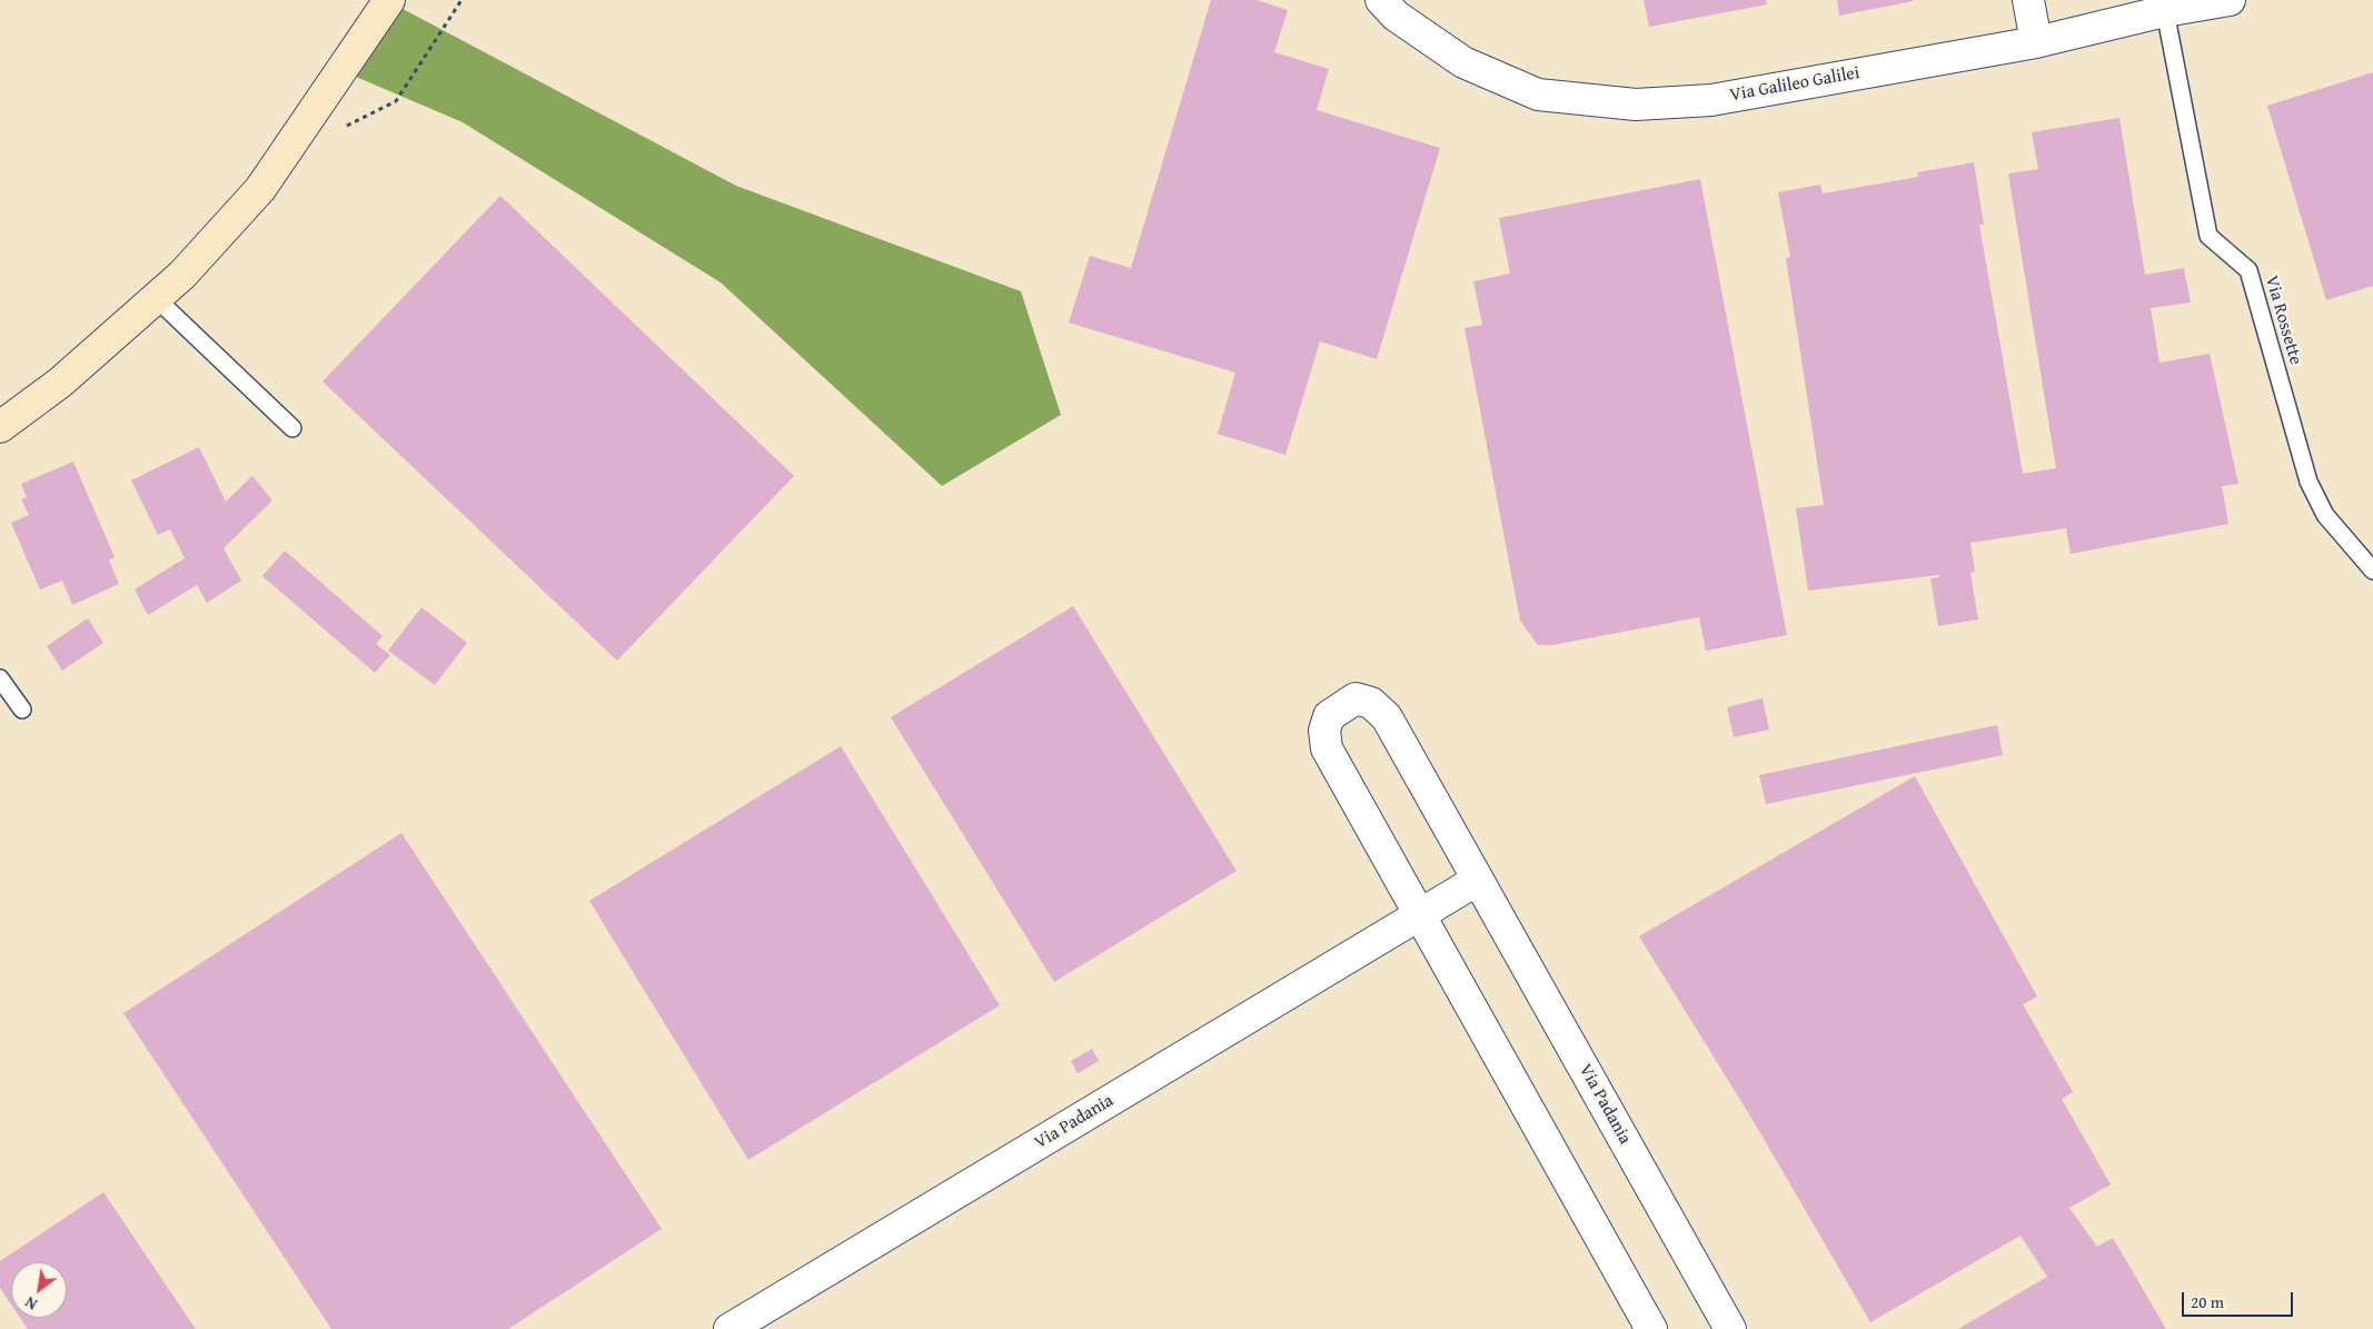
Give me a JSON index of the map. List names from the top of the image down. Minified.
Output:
{"streets":{"street":["Via Galileo Galilei","Via Padania"],"lane":["Via Rossette"]},"crossings":[["Via Galileo Galilei","Via Rossette"]],"scale_bar":"20 m","north":"bottom left"}
